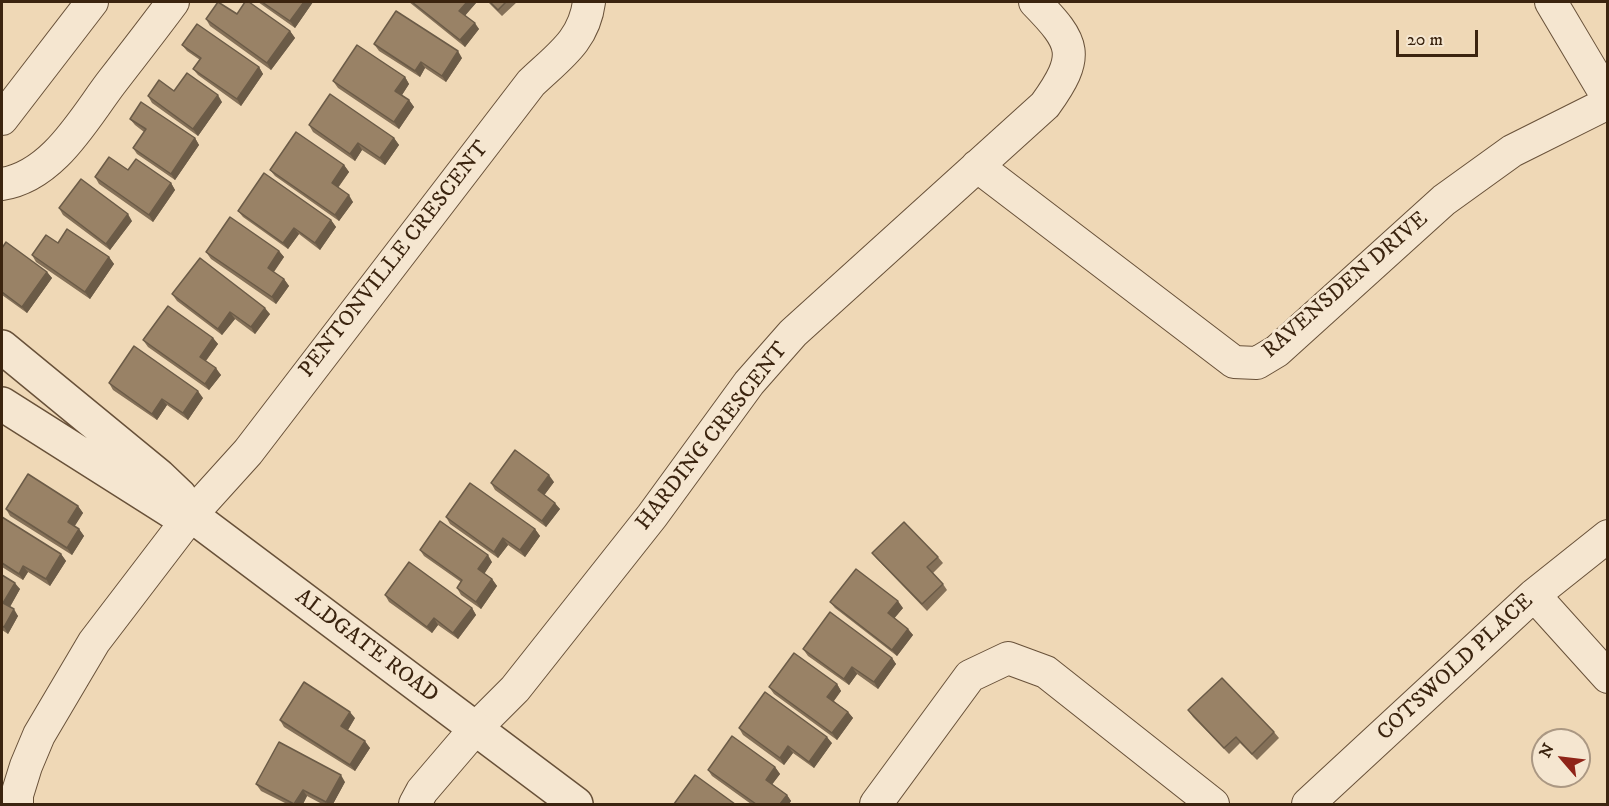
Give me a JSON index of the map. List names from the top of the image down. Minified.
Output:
{"streets":{"street":["PENTONVILLE CRESCENT","RAVENSDEN DRIVE","HARDING CRESCENT","ALDGATE ROAD","COTSWOLD PLACE"]},"crossings":[["PENTONVILLE CRESCENT","ALDGATE ROAD"],["RAVENSDEN DRIVE","HARDING CRESCENT"],["HARDING CRESCENT","ALDGATE ROAD"]],"scale_bar":"20 m","north":"top left"}
